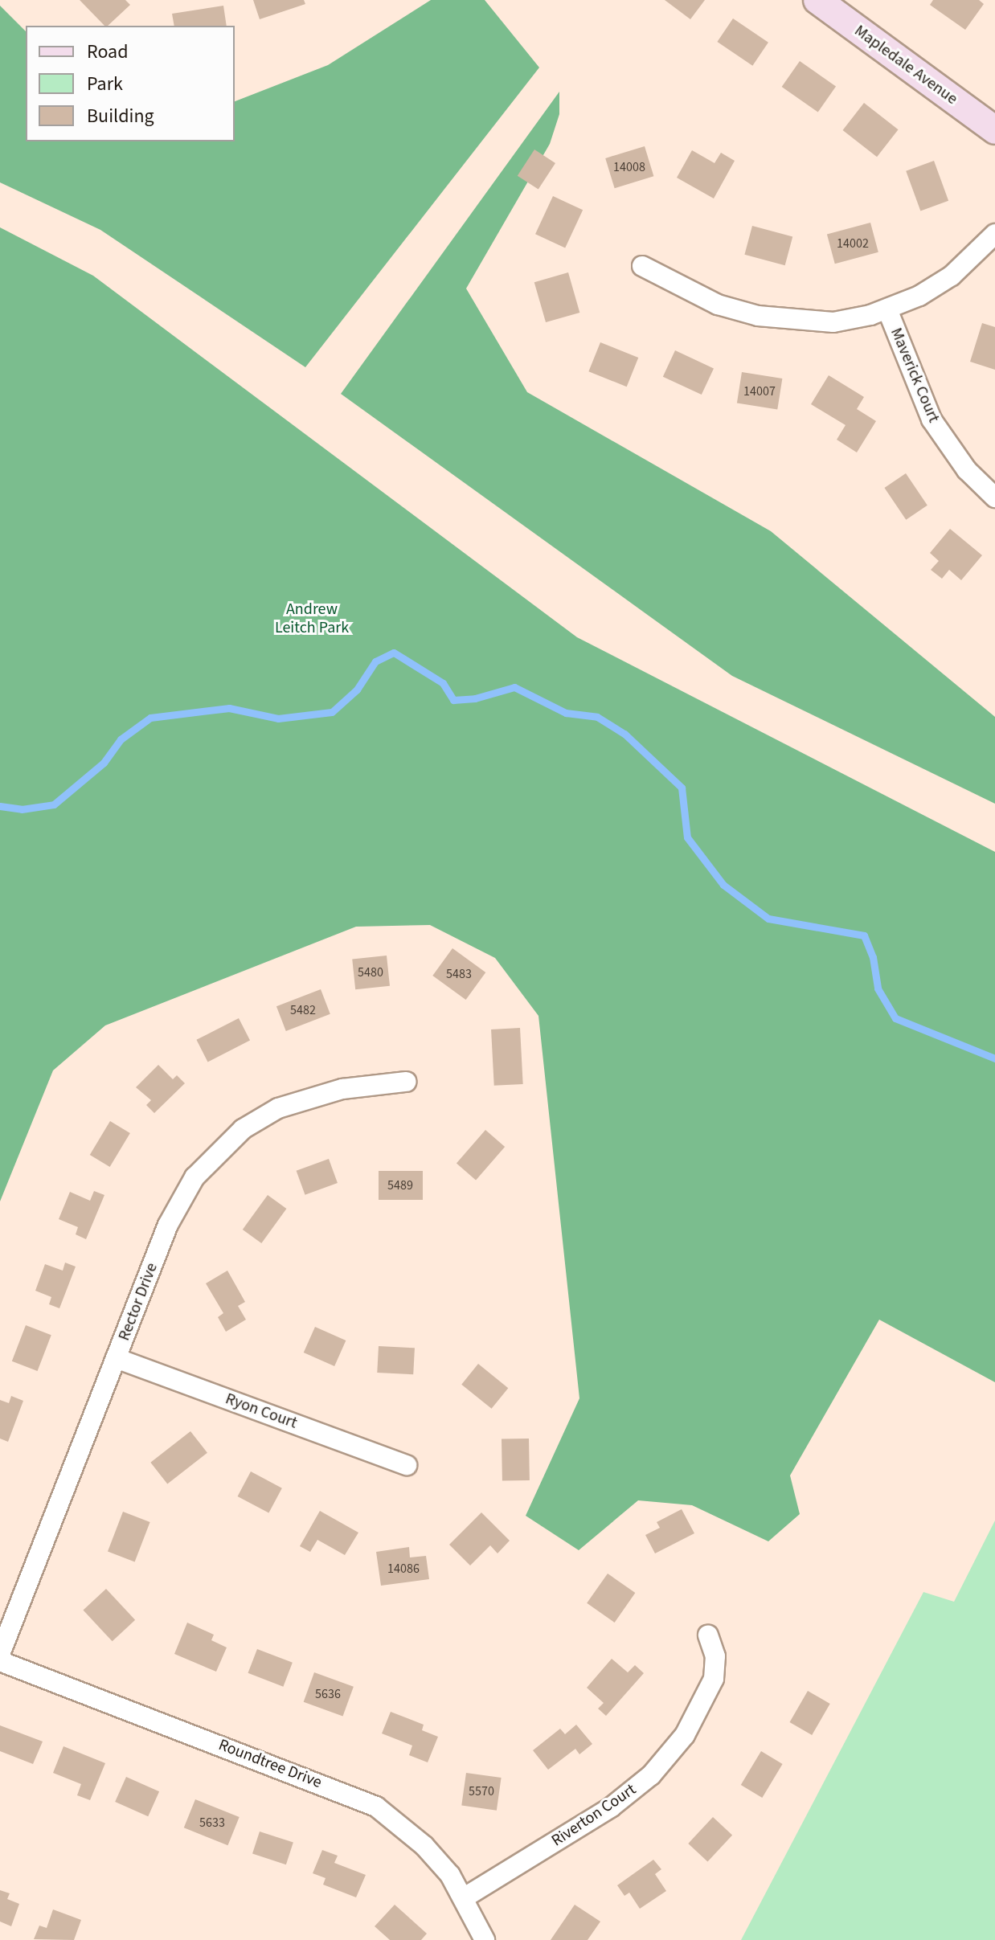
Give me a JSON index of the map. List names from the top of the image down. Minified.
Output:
{"streets":{"street":["Mapledale Avenue","Maverick Court","Rector Drive","Ryon Court","Roundtree Drive","Riverton Court"]},"crossings":[["Rector Drive","Ryon Court"],["Roundtree Drive","Riverton Court"]],"parks":["Andrew Leitch Park"],"house_numbers":["14008","14002","14007","5480","5483","5482","5489","14086","5636","5570","5633"],"legend":["Road","Park","Building"]}
